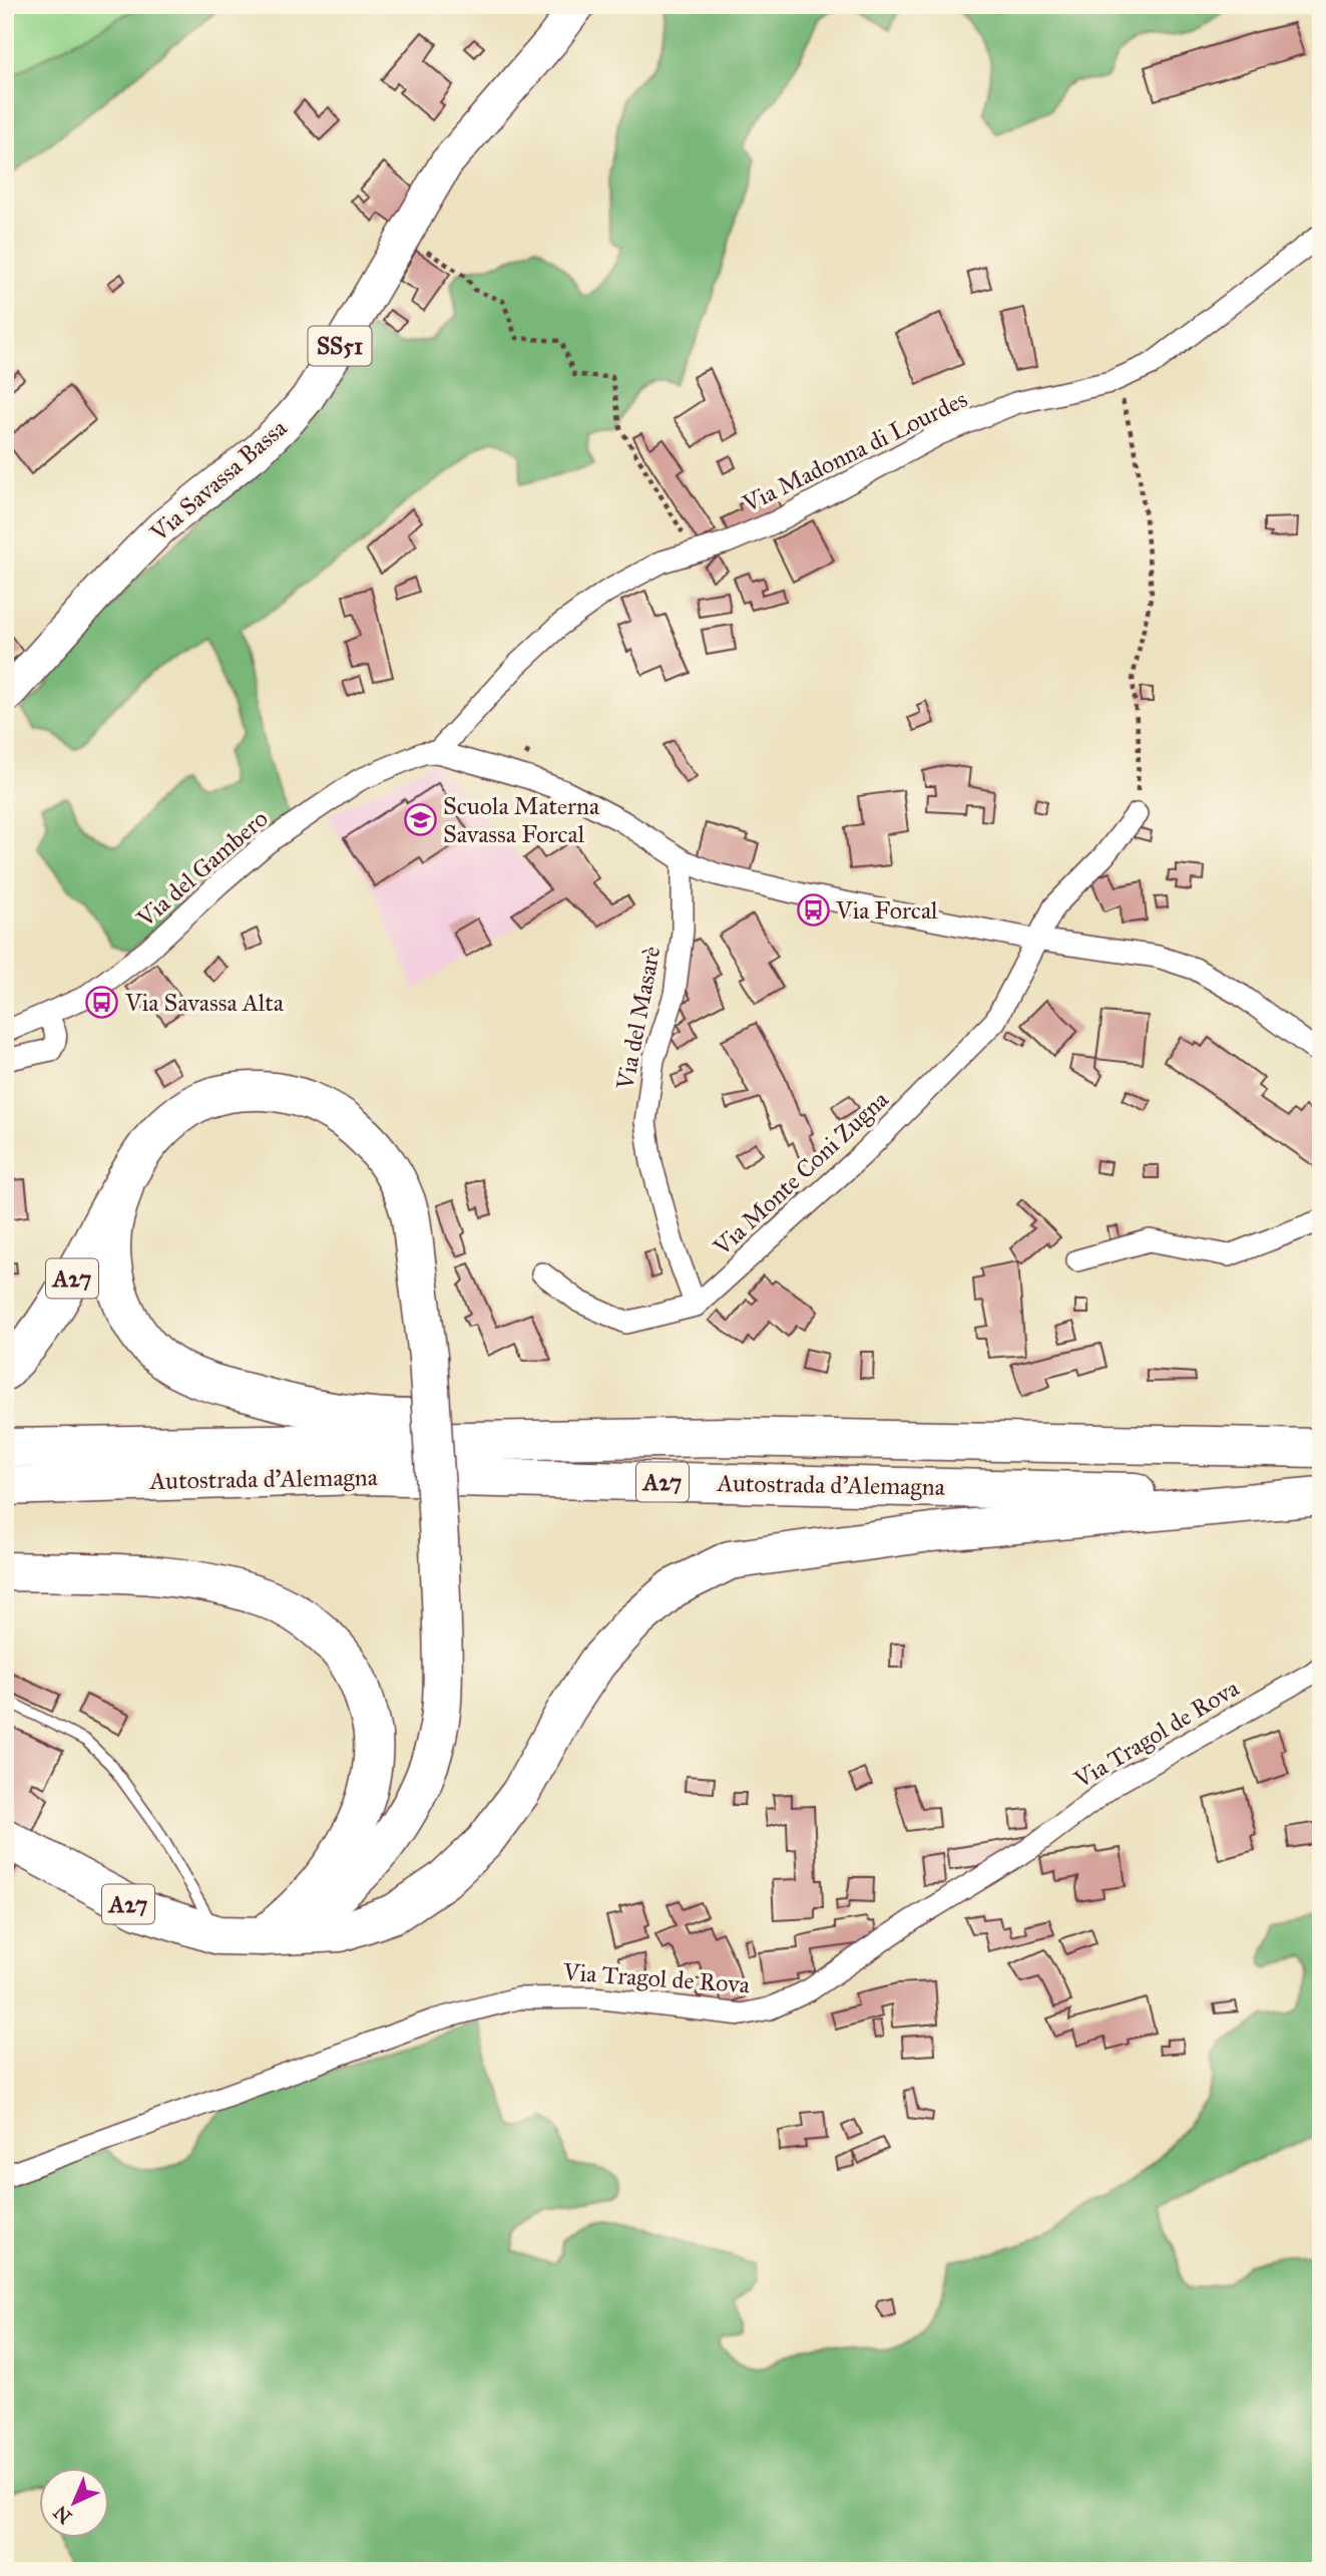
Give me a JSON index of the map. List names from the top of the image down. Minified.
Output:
{"streets":{"highway":["A27","Autostrada d'Alemagna"],"main road":["SS51","Via Savassa Bassa"],"street":["Via Madonna di Lourdes","Via del Gambero","Via del Masarè","Via Monte Coni Zugna","Via Tragol de Rova"]},"crossings":[["Via Madonna di Lourdes","Via del Gambero"],["Via del Masarè","Via Monte Coni Zugna"],["A27","Autostrada d'Alemagna"]],"places":{"school or university":["Scuola Materna Savassa Forcal"],"bus stop":["Via Forcal","Via Savassa Alta"]},"north":"bottom left"}
